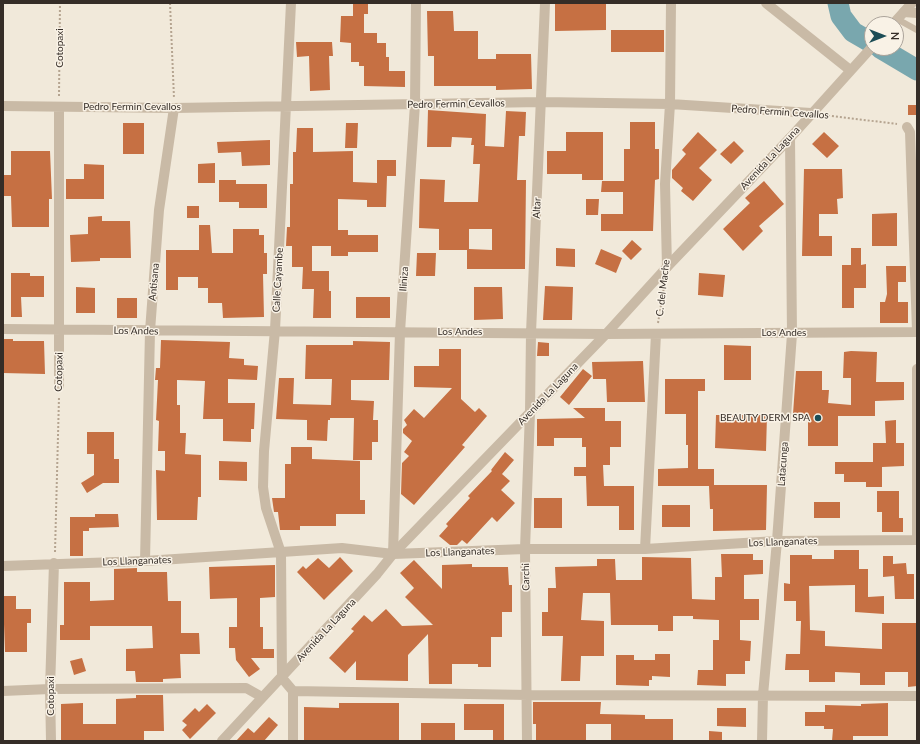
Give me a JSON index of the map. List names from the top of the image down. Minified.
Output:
{"streets":{"street":["Cotopaxi","Pedro Fermin Cevallos","Avenida La Laguna","Altar","Iliniza","Calle Cayambe","Antisana","C. del Mache","Los Andes","Latacunga","Los Llanganates","Carchi"]},"crossings":[["Cotopaxi","Pedro Fermin Cevallos"],["Cotopaxi","Los Andes"],["Cotopaxi","Los Llanganates"],["Pedro Fermin Cevallos","Avenida La Laguna"],["Pedro Fermin Cevallos","Altar"],["Pedro Fermin Cevallos","Iliniza"],["Pedro Fermin Cevallos","Calle Cayambe"],["Pedro Fermin Cevallos","Antisana"],["Pedro Fermin Cevallos","C. del Mache"],["Avenida La Laguna","Altar"],["Avenida La Laguna","Iliniza"],["Avenida La Laguna","Calle Cayambe"],["Avenida La Laguna","C. del Mache"],["Avenida La Laguna","Los Andes"],["Avenida La Laguna","Latacunga"],["Avenida La Laguna","Los Llanganates"],["Avenida La Laguna","Carchi"],["Altar","Los Andes"],["Altar","Carchi"],["Iliniza","Los Andes"],["Iliniza","Los Llanganates"],["Calle Cayambe","Los Andes"],["Calle Cayambe","Los Llanganates"],["Antisana","Los Andes"],["Antisana","Los Llanganates"],["C. del Mache","Los Andes"],["Los Andes","Latacunga"],["Latacunga","Los Llanganates"],["Los Llanganates","Carchi"]],"places":["BEAUTY DERM SPA"],"north":"right"}
